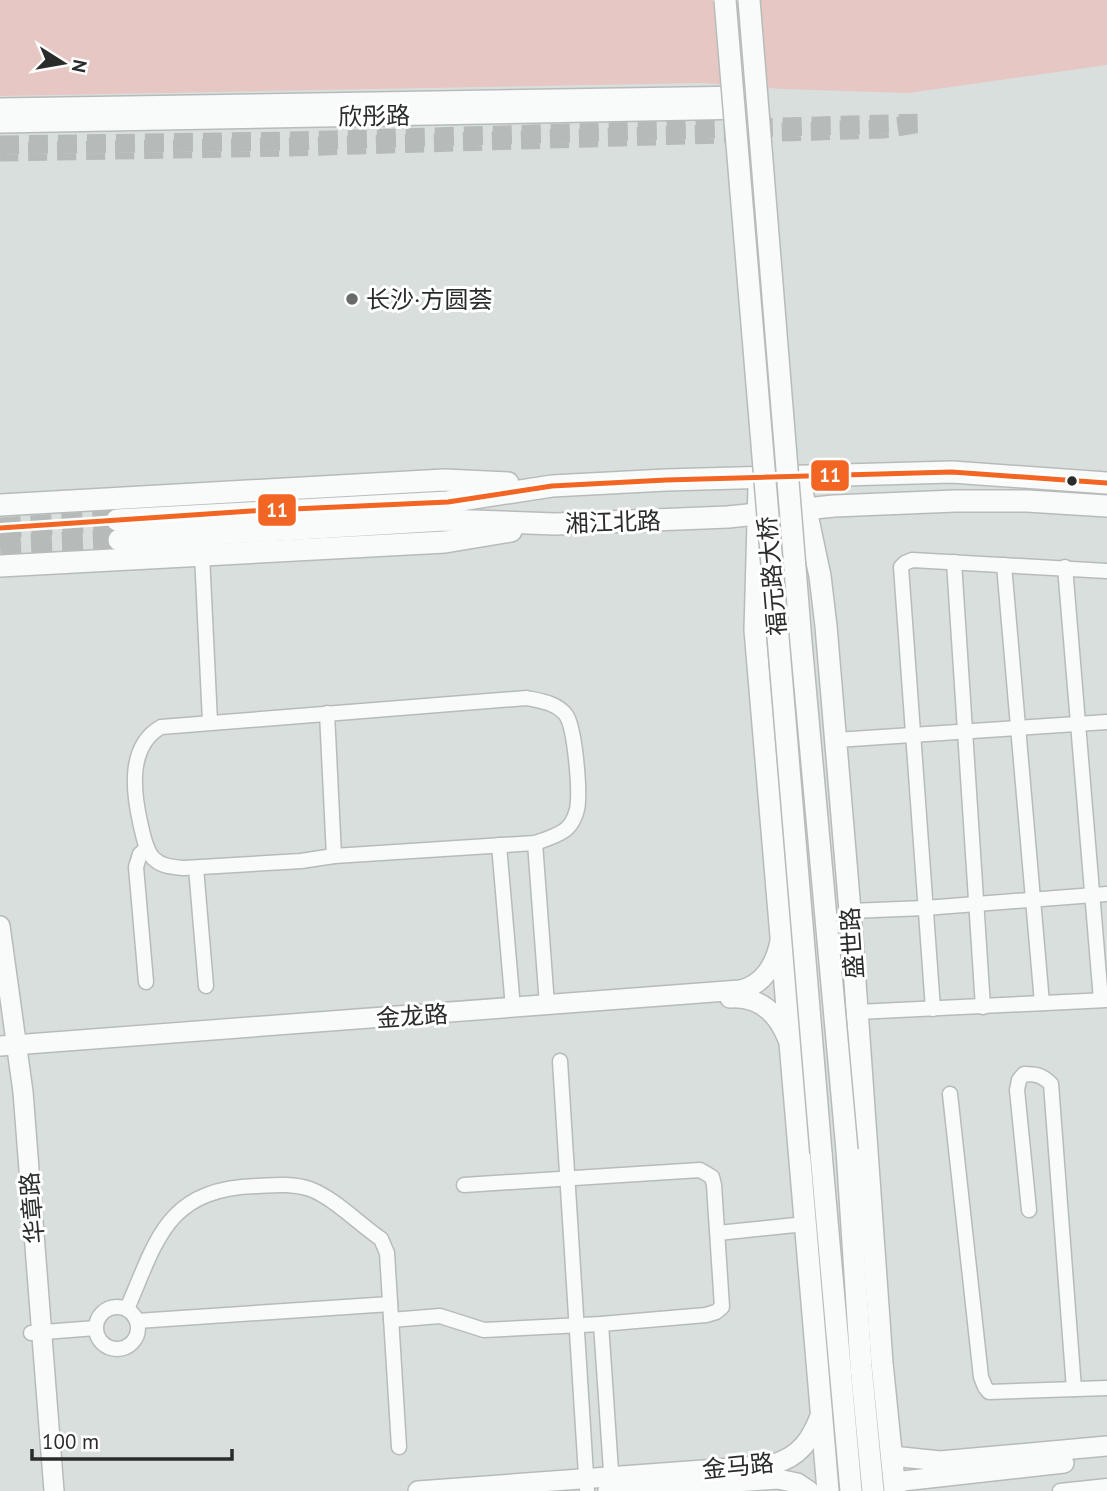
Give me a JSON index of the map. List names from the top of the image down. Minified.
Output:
{"streets":{"main road":["欣彤路","湘江北路","福元路大桥","盛世路","金龙路","华章路","金马路"]},"crossings":[["湘江北路","盛世路"],["盛世路","金龙路"],["盛世路","金马路"],["金龙路","华章路"]],"places":["长沙·方圆荟"],"lines":["transit line 11"],"scale_bar":"100 m","north":"right"}
